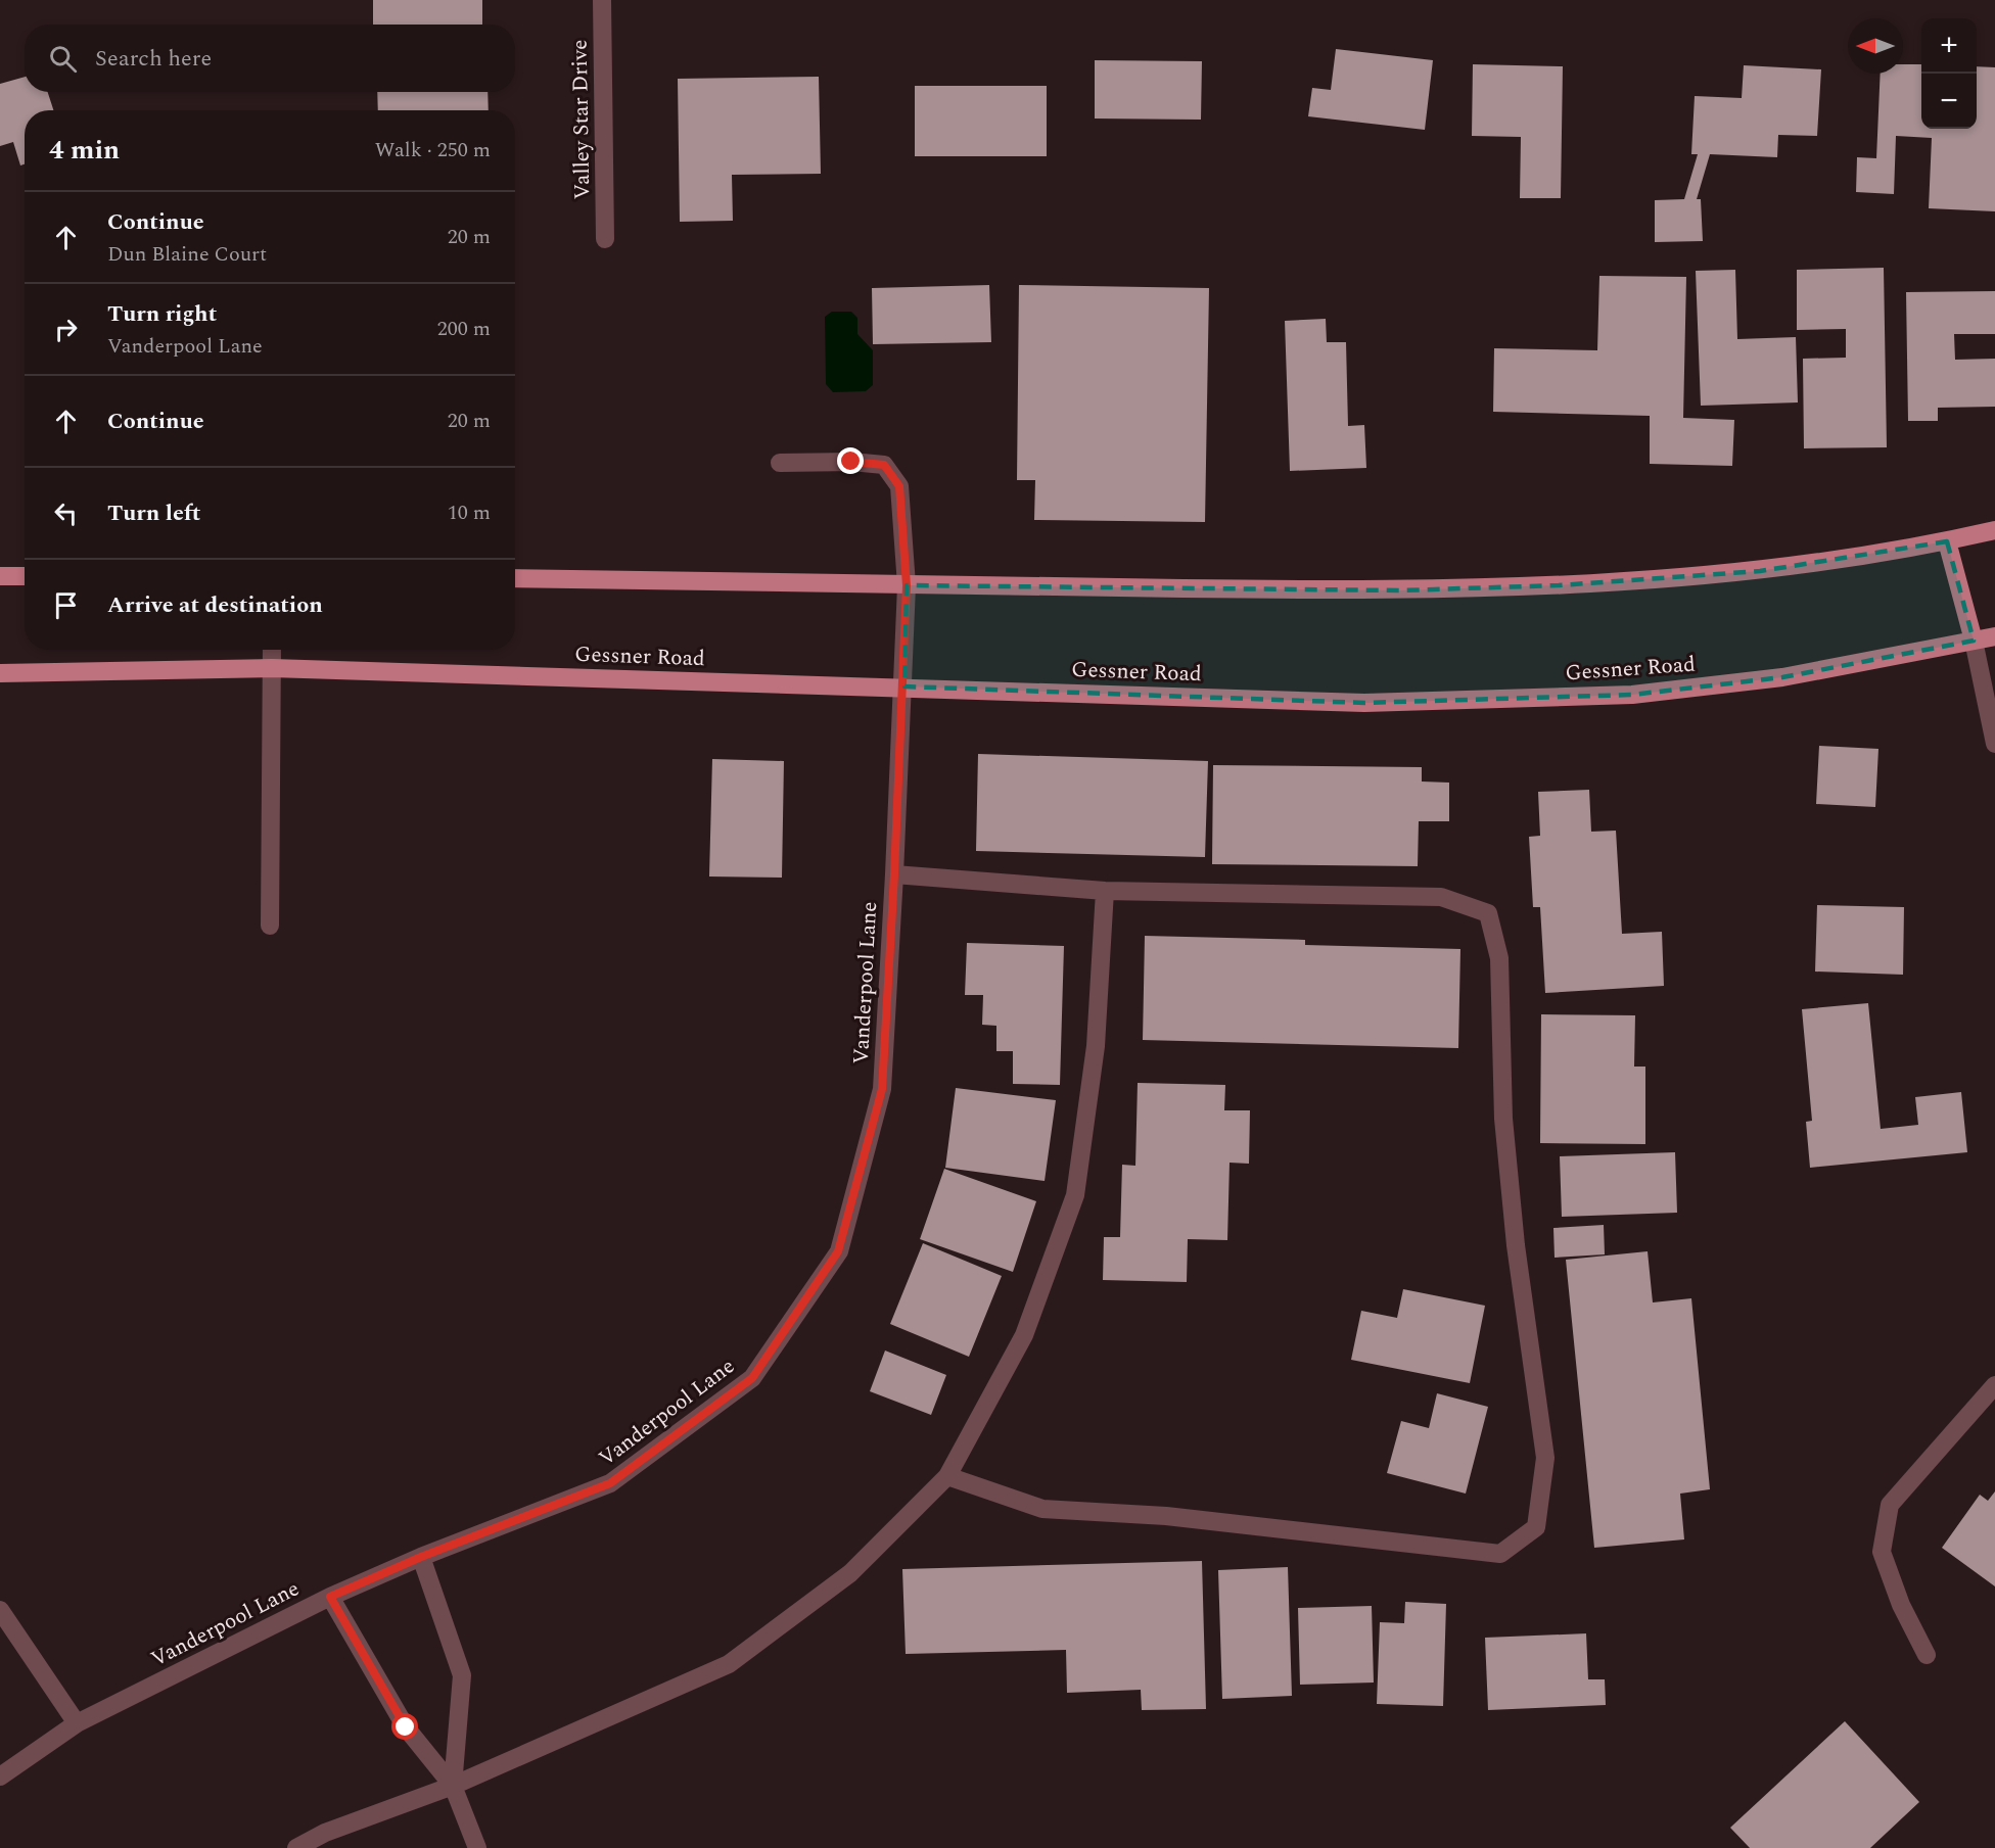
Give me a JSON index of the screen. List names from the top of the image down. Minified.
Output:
{"streets":{"main road":["Gessner Road"],"street":["Valley Star Drive","Vanderpool Lane"]},"crossings":[["Gessner Road","Vanderpool Lane"]],"north":"left","page":{"map_buttons":["+","−"],"search":"Search here","heading":["4 min","Walk · 250 m"],"list":[["Continue","Dun Blaine Court","20 m"],["Turn right","Vanderpool Lane","200 m"],["Continue","20 m"],["Turn left","10 m"],"Arrive at destination"]}}
